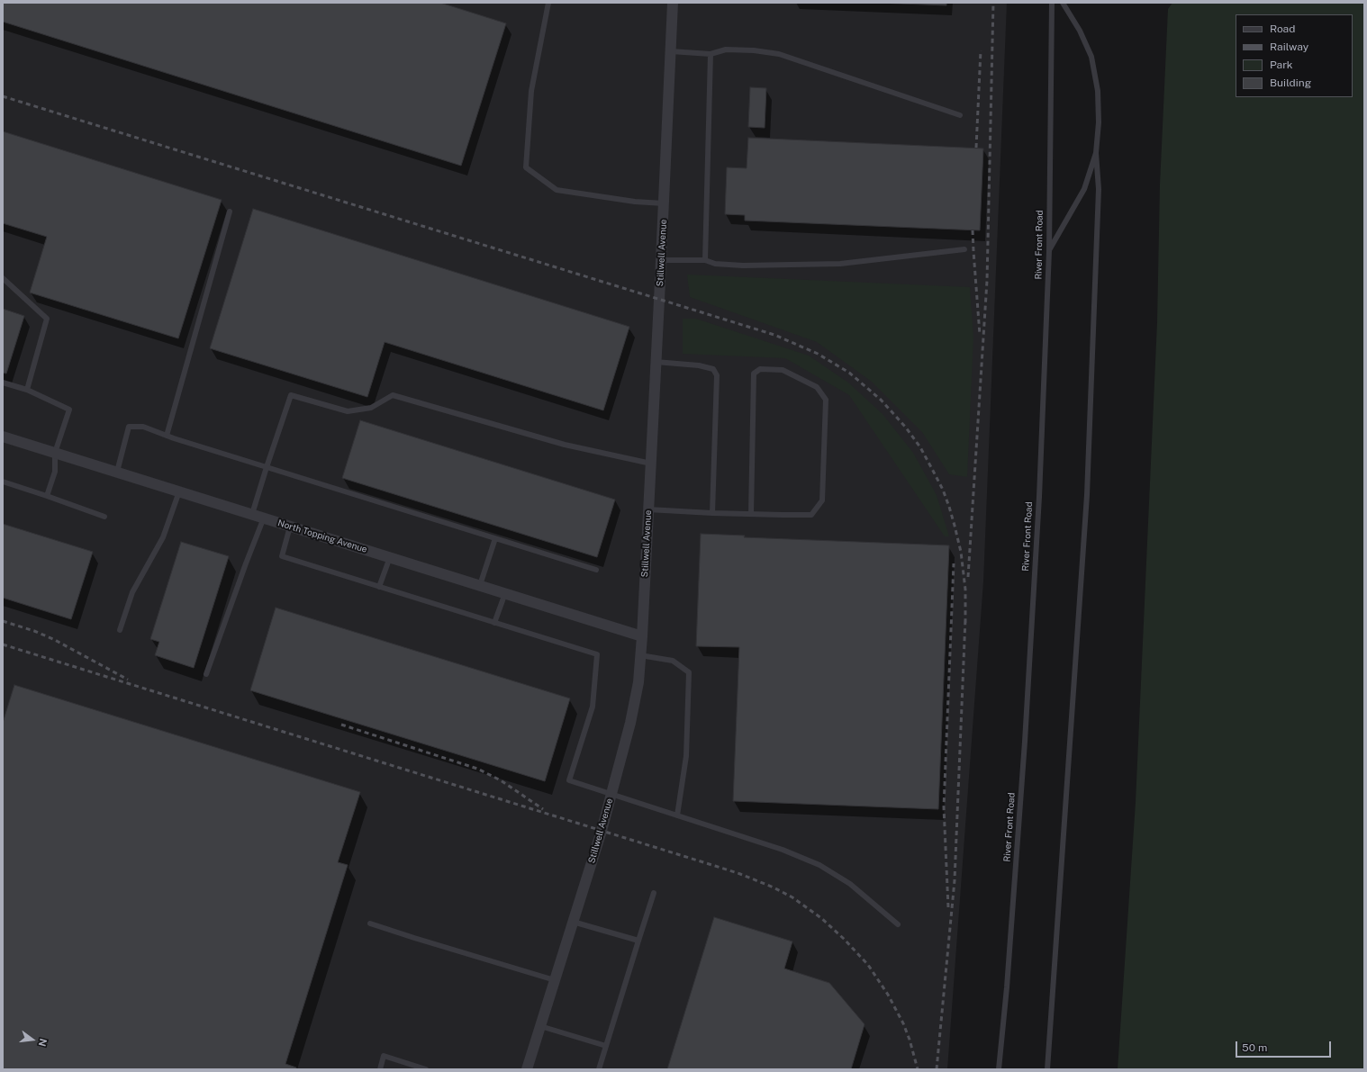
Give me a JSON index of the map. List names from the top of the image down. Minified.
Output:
{"streets":{"street":["Stillwell Avenue","North Topping Avenue"],"lane":["River Front Road"]},"crossings":[["Stillwell Avenue","North Topping Avenue"]],"legend":["Road","Railway","Park","Building"],"scale_bar":"50 m","north":"right"}
